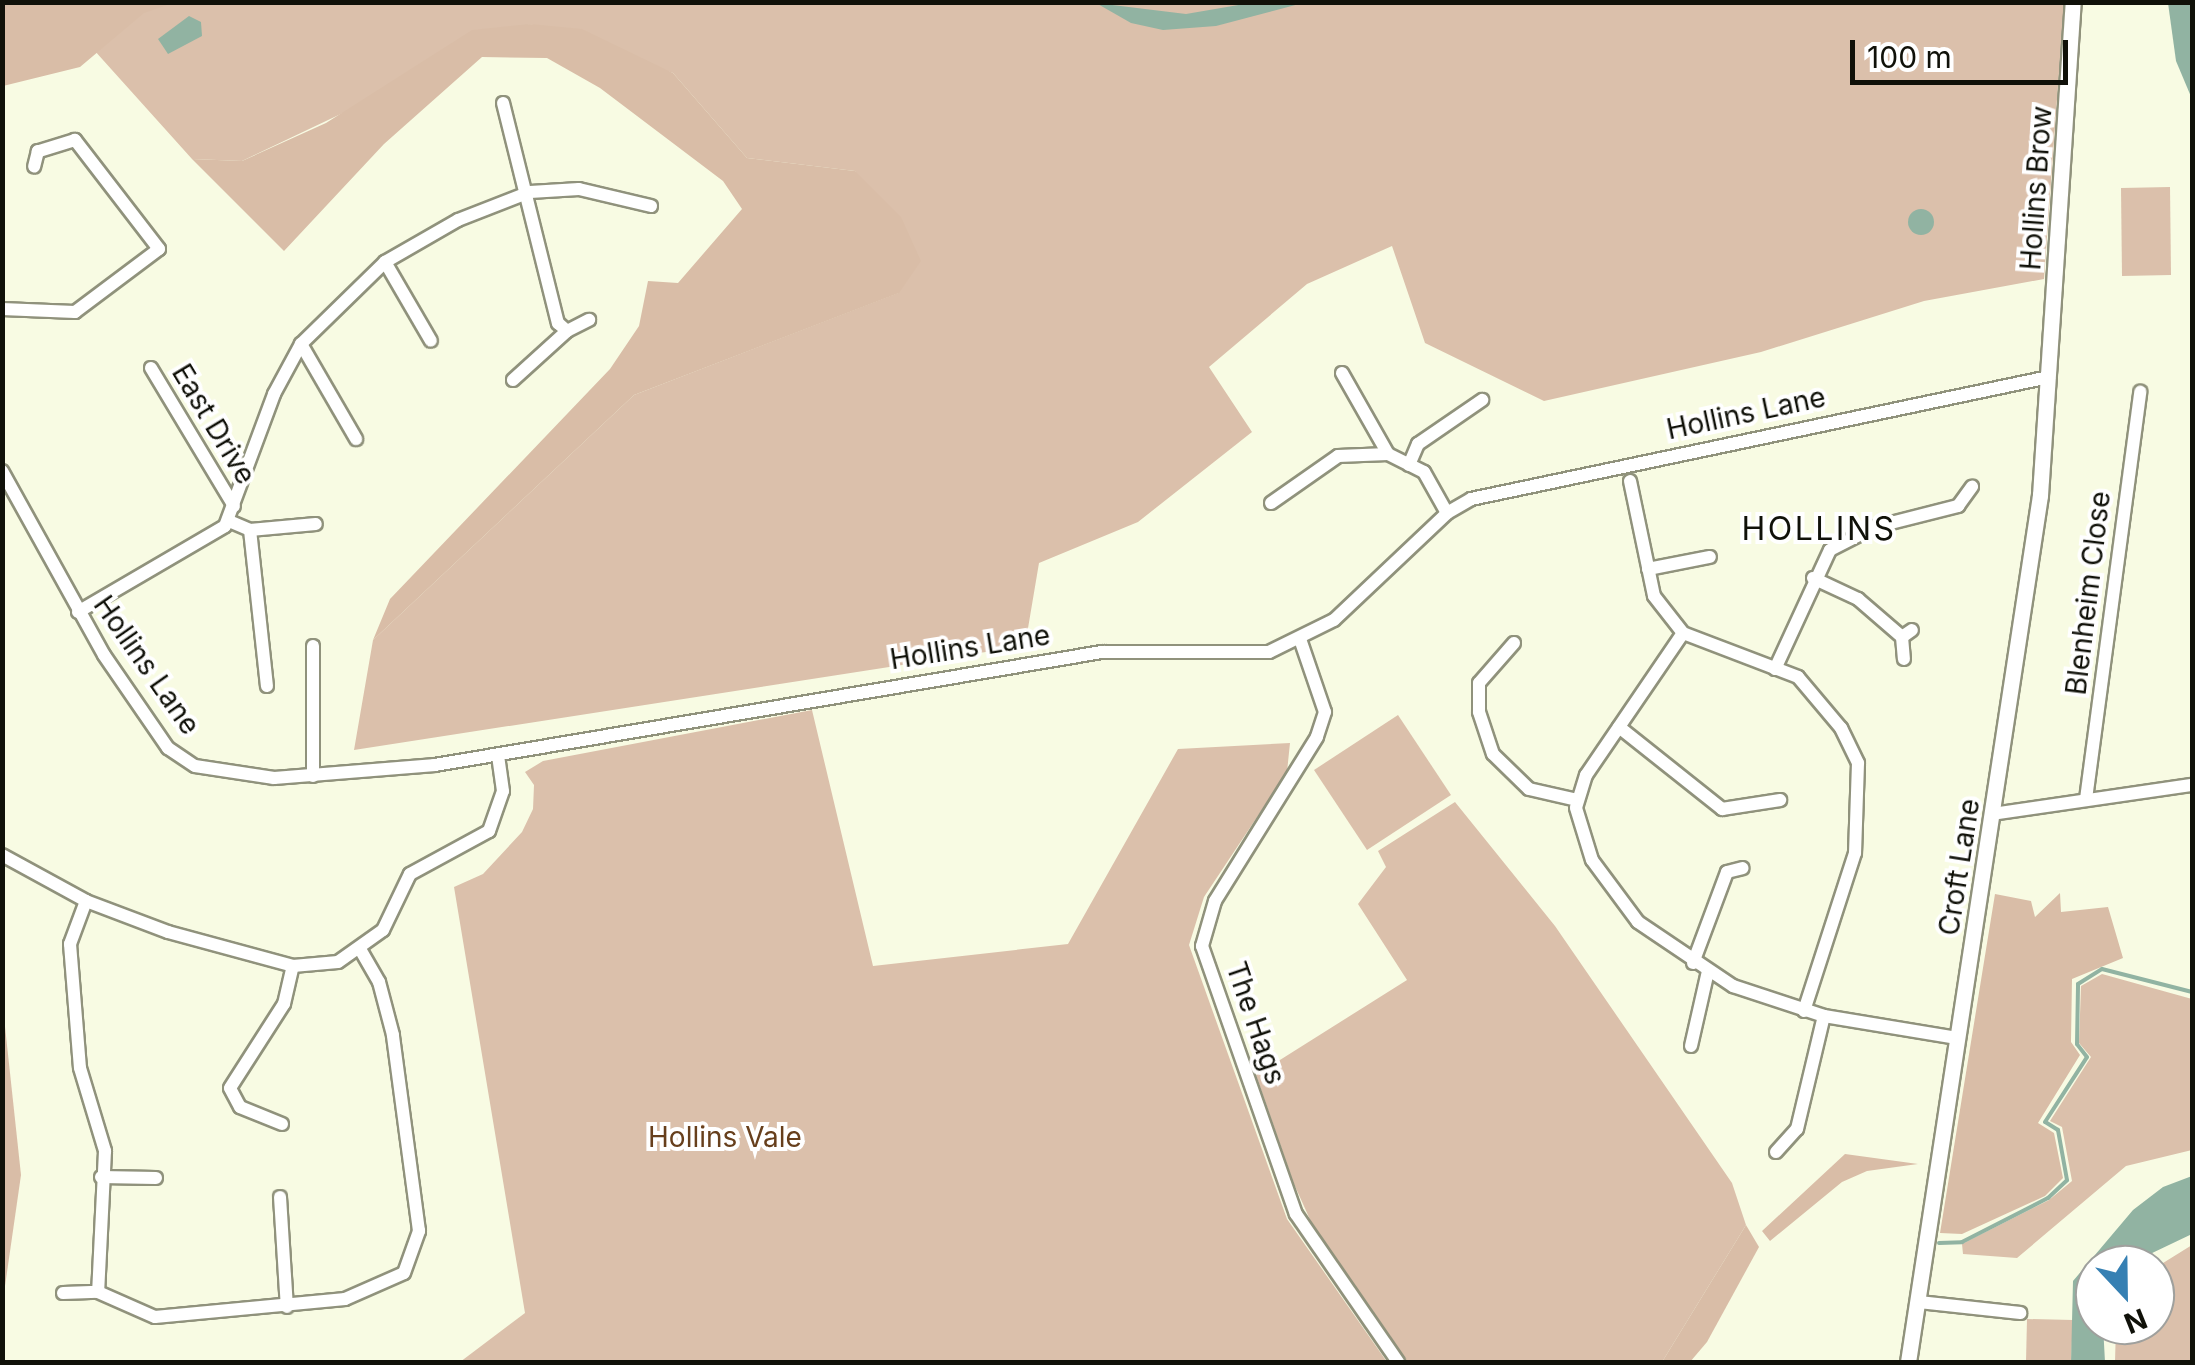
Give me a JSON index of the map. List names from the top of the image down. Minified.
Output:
{"streets":{"street":["Hollins Brow","Hollins Lane","East Drive","Blenheim Close","Croft Lane","The Hags"]},"crossings":[["Hollins Brow","Hollins Lane"],["Hollins Brow","Croft Lane"],["Hollins Lane","Croft Lane"],["Hollins Lane","The Hags"]],"districts":["HOLLINS"],"parks":["Hollins Vale"],"scale_bar":"100 m","north":"bottom"}
